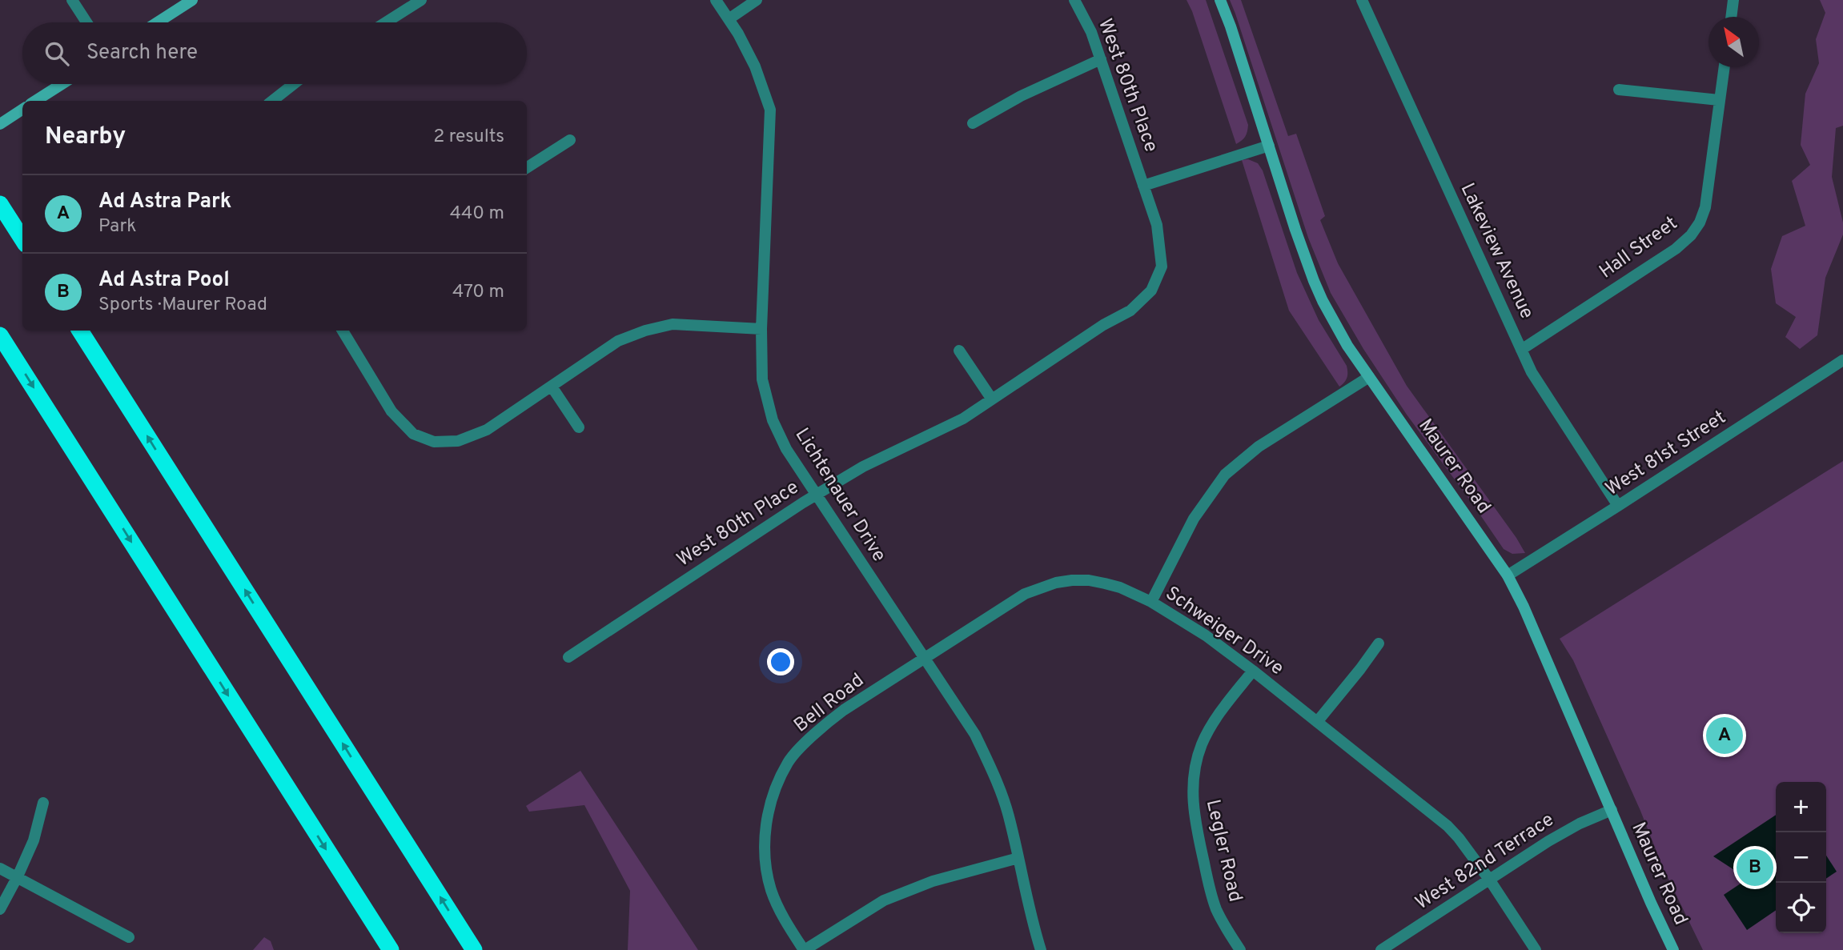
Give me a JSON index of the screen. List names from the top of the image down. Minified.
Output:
{"streets":{"street":["West 80th Place","Hall Street","Lakeview Avenue","West 81st Street","Maurer Road","Lichtenauer Drive","Schweiger Drive","Bell Road","Legler Road","West 82nd Terrace"]},"crossings":[["West 80th Place","Lichtenauer Drive"],["Hall Street","Lakeview Avenue"],["Lakeview Avenue","West 81st Street"],["West 81st Street","Maurer Road"],["Maurer Road","West 82nd Terrace"],["Lichtenauer Drive","Schweiger Drive"],["Lichtenauer Drive","Bell Road"],["Schweiger Drive","Bell Road"],["Schweiger Drive","Legler Road"],["Schweiger Drive","West 82nd Terrace"]],"north":"top left","page":{"search":"Search here","heading":["Nearby","2 results"],"list":[{"mark":"A","name":"Ad Astra Park","note":"Park","value":"440 m"},{"mark":"B","name":"Ad Astra Pool","note":"Sports · Maurer Road","value":"470 m"}],"pins":["A","B"],"map_buttons":["+","−"]}}
